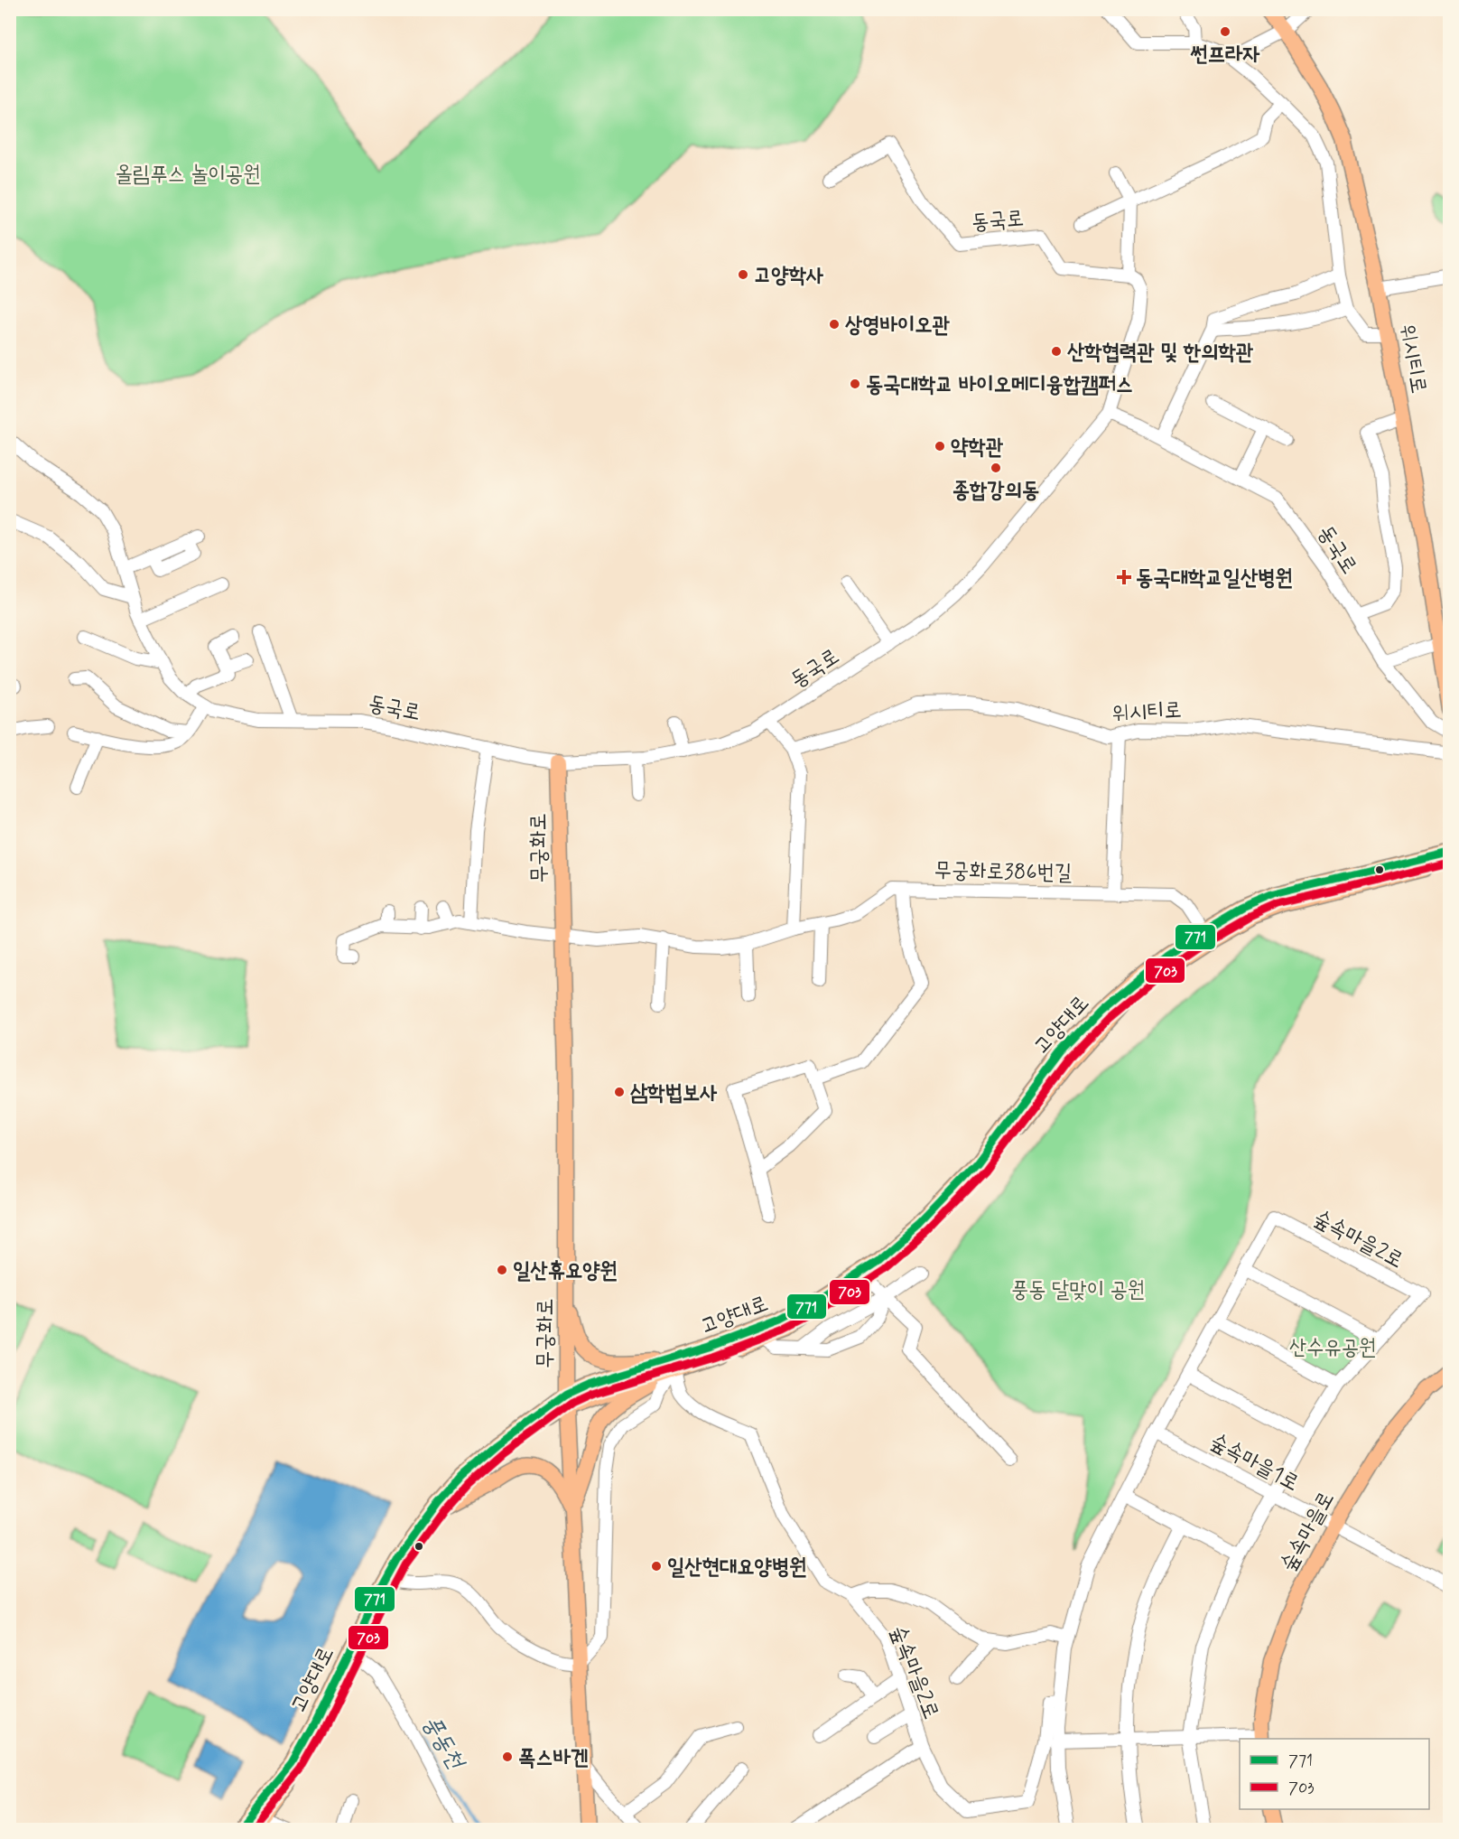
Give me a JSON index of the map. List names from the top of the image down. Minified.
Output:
{"streets":{"main road":["위시티로","무궁화로","고양대로","숲속마을로"],"street":["동국로","무궁화로386번길","숲속마을2로","숲속마을1로"]},"crossings":[["동국로","무궁화로"],["무궁화로","무궁화로386번길"],["무궁화로","고양대로"],["무궁화로386번길","고양대로"],["숲속마을2로","숲속마을1로"],["숲속마을1로","숲속마을로"]],"water":["풍동천"],"parks":["올림푸스 놀이공원","풍동 달맞이 공원","산수유공원"],"places":{"other":["썬프라자","고양학사","상영바이오관","산학협력관 및 한의학관","동국대학교 바이오메디융합캠퍼스","약학관","종합강의동","삼학법보사","일산휴요양원","일산현대요양병원","폭스바겐"],"health":["동국대학교일산병원"]},"lines":["transit line 771","transit line 703"],"legend":["771","703"]}
